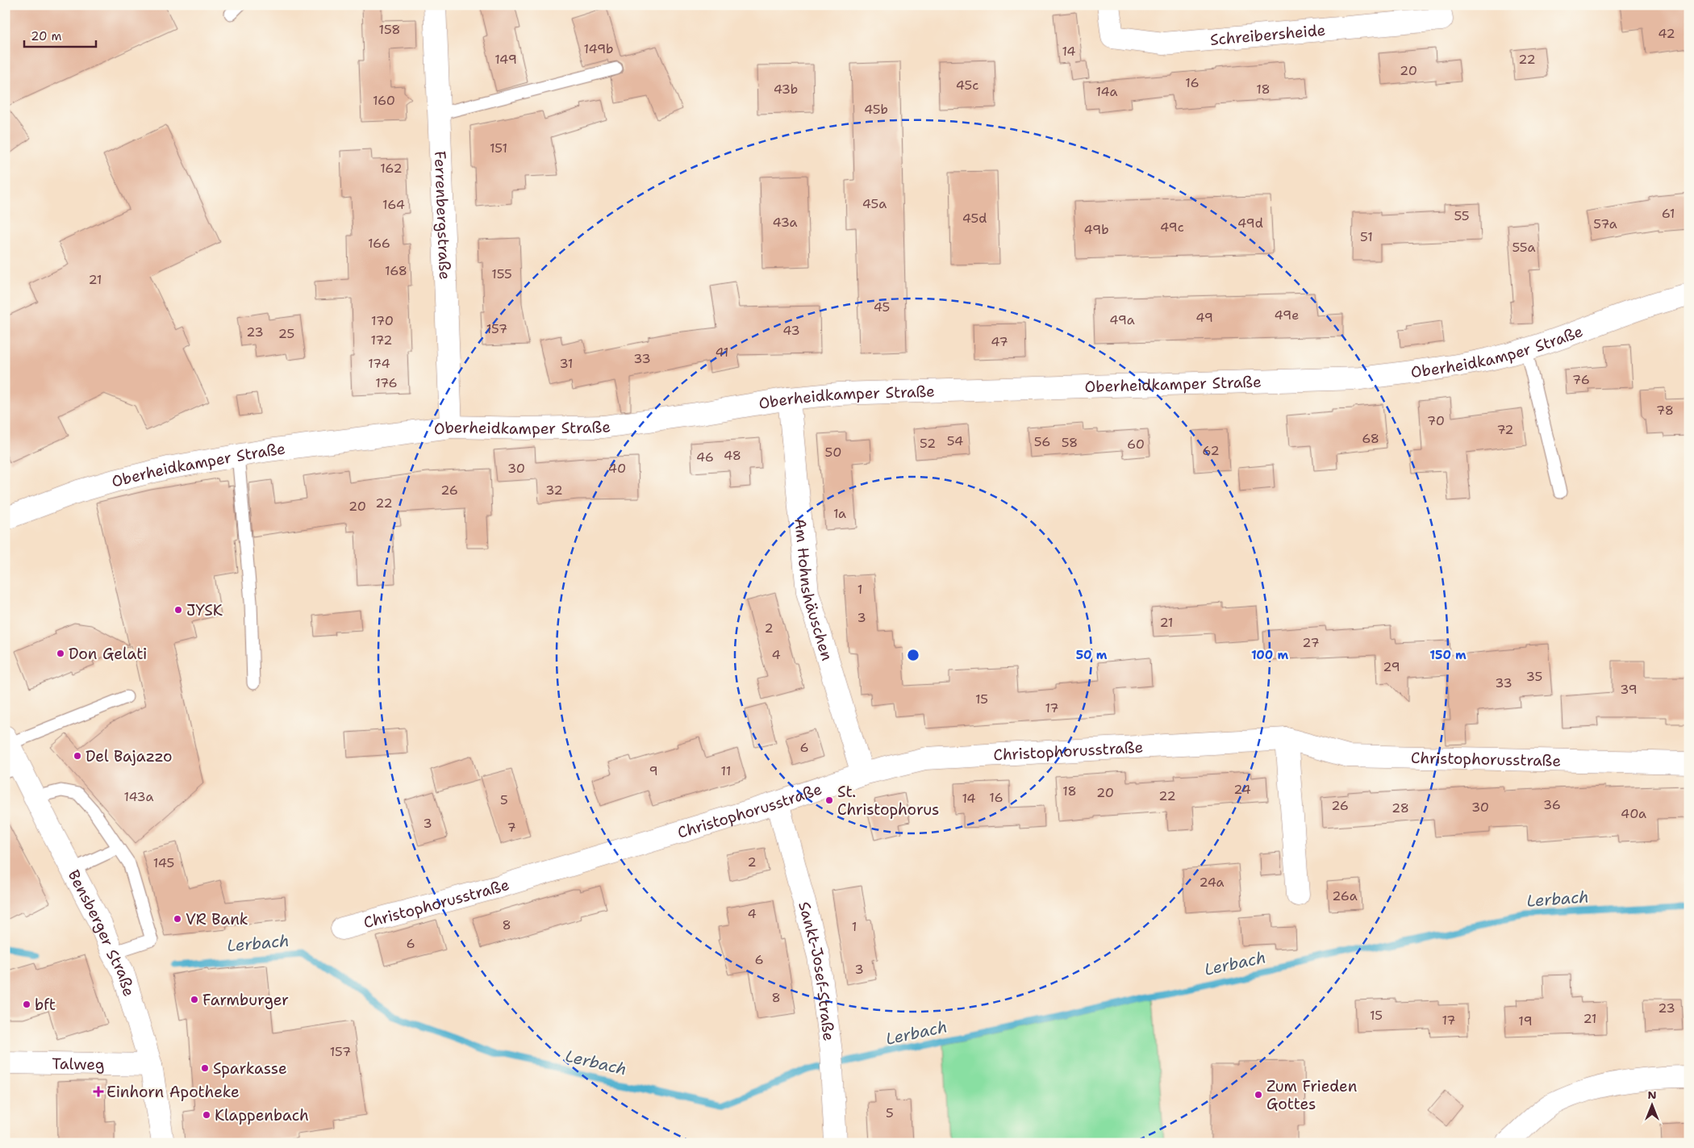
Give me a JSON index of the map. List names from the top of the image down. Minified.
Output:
{"streets":{"street":["Schreibersheide","Ferrenbergstraße","Oberheidkamper Straße","Am Hohnshäuschen","Christophorusstraße","Bensberger Straße","Sankt-Josef-Straße","Talweg"]},"crossings":[["Ferrenbergstraße","Oberheidkamper Straße"],["Oberheidkamper Straße","Am Hohnshäuschen"],["Am Hohnshäuschen","Christophorusstraße"],["Christophorusstraße","Sankt-Josef-Straße"],["Bensberger Straße","Talweg"]],"water":["Lerbach"],"places":{"other":["JYSK","Don Gelati","Del Bajazzo","St. Christophorus","VR Bank","Farmburger","bft","Sparkasse","Zum Frieden Gottes","Klappenbach"],"health":["Einhorn Apotheke"]},"house_numbers":["158","42","149b","14","149","22","20","16","45c","43b","18","14a","160","45b","151","162","45a","164","61","55","45d","43a","49d","57a","49c","49b","51","166","55a","168","155","21","45","49e","49","49a","170","157","43","23","25","172","47","41","33","174","31","76","176","78","70","72","68","54","56","58","52","60","62","50","48","46","30","40","26","32","22","20","1a","1","3","21","2","27","4","29","35","33","39","15","17","6","9","11","24","18","20","22","143a","16","14","5","36","26","30","28","40a","3","7","2","145","24a","26a","4","8","1","6","6","3","8","23","15","21","17","19","157","5"],"scale_bar":"20 m","north":"top","rings":["50 m","100 m","150 m"]}
